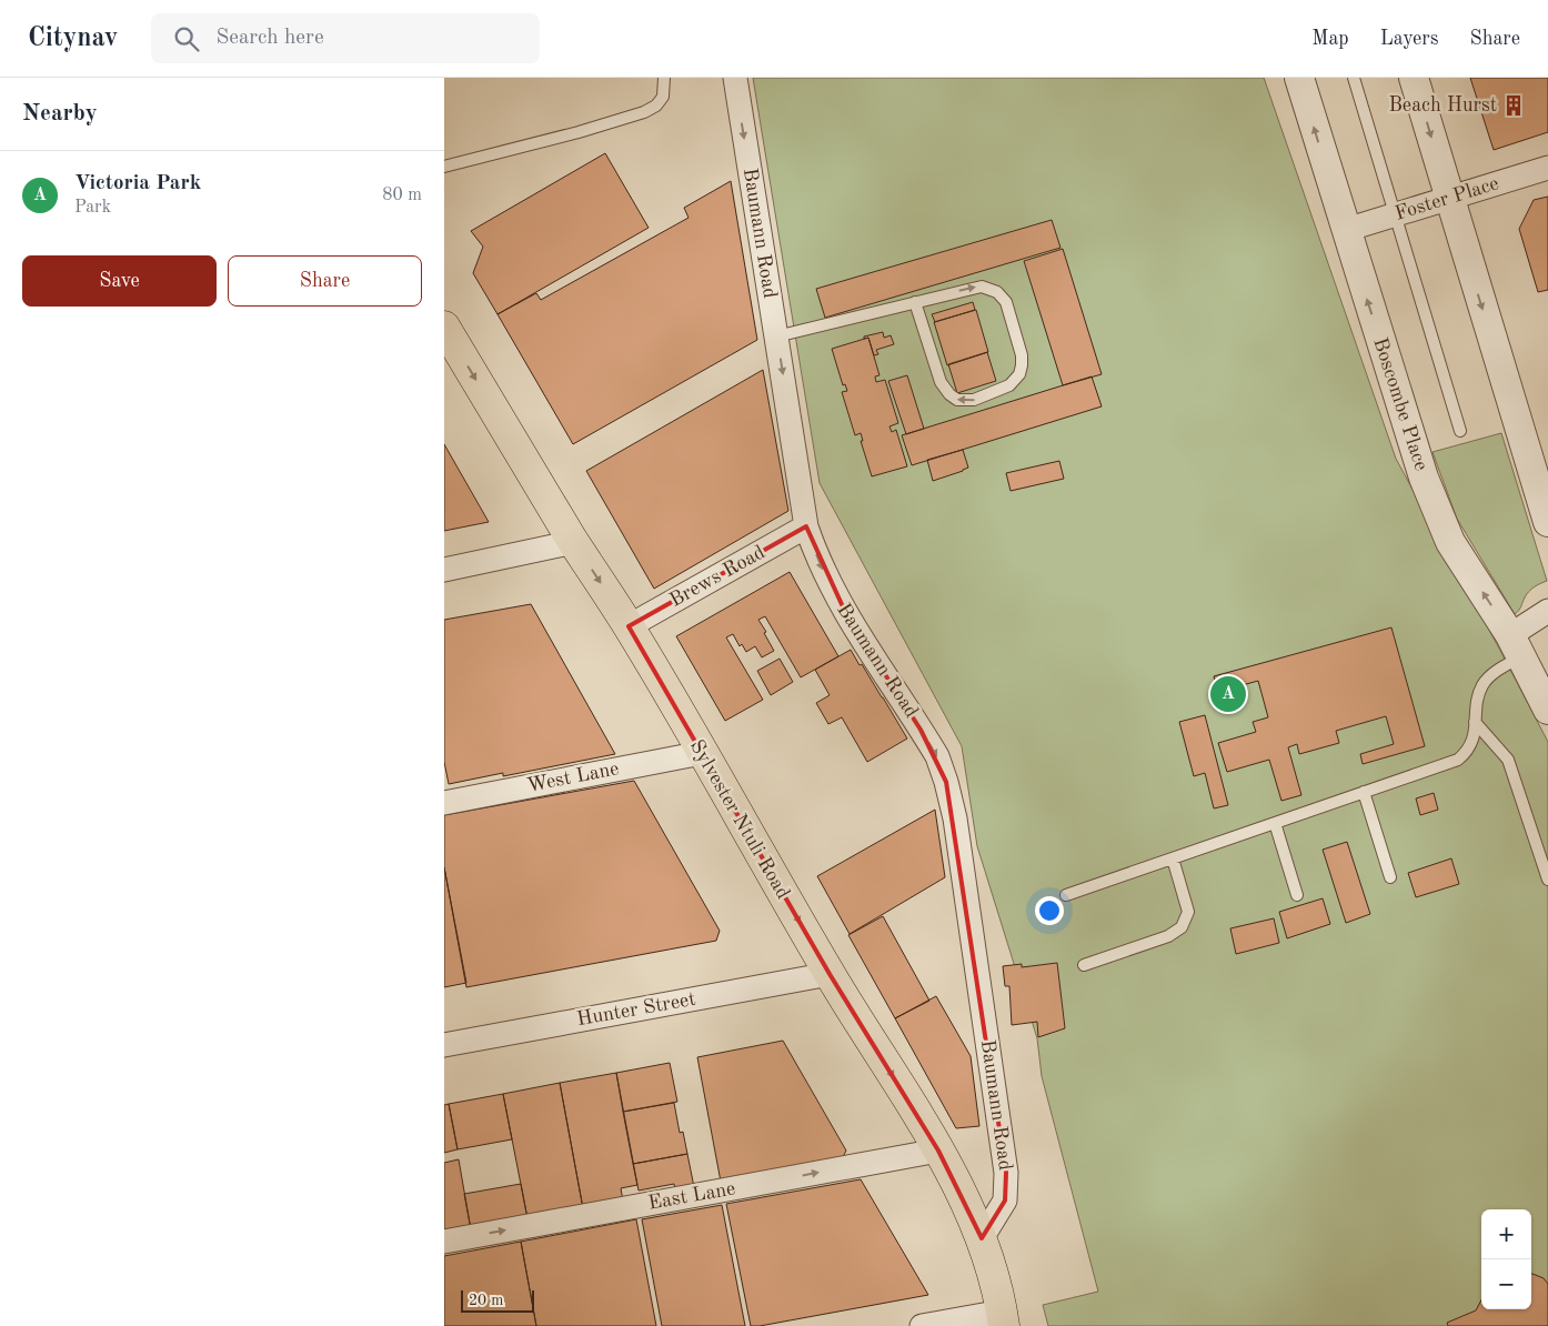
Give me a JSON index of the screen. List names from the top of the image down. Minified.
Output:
{"streets":{"main road":["Sylvester Ntuli Road"],"street":["Foster Place","Baumann Road","Boscombe Place","Brews Road","West Lane","Hunter Street","East Lane"]},"crossings":[["Foster Place","Boscombe Place"],["Baumann Road","Brews Road"],["Baumann Road","Sylvester Ntuli Road"],["Brews Road","Sylvester Ntuli Road"],["West Lane","Sylvester Ntuli Road"],["Sylvester Ntuli Road","Hunter Street"],["Sylvester Ntuli Road","East Lane"]],"one_way":["Baumann Road","Sylvester Ntuli Road","East Lane"],"places":{"building":["Beach Hurst"]},"scale_bar":"20 m","page":{"header":"Citynav","search":"Search here","nav":["Map","Layers","Share"],"heading":"Nearby","list":[{"mark":"A","name":"Victoria Park","note":"Park","value":"80 m"}],"buttons":["Save","Share"],"pins":"A","map_buttons":["+","−"],"scale":"20 m"}}
